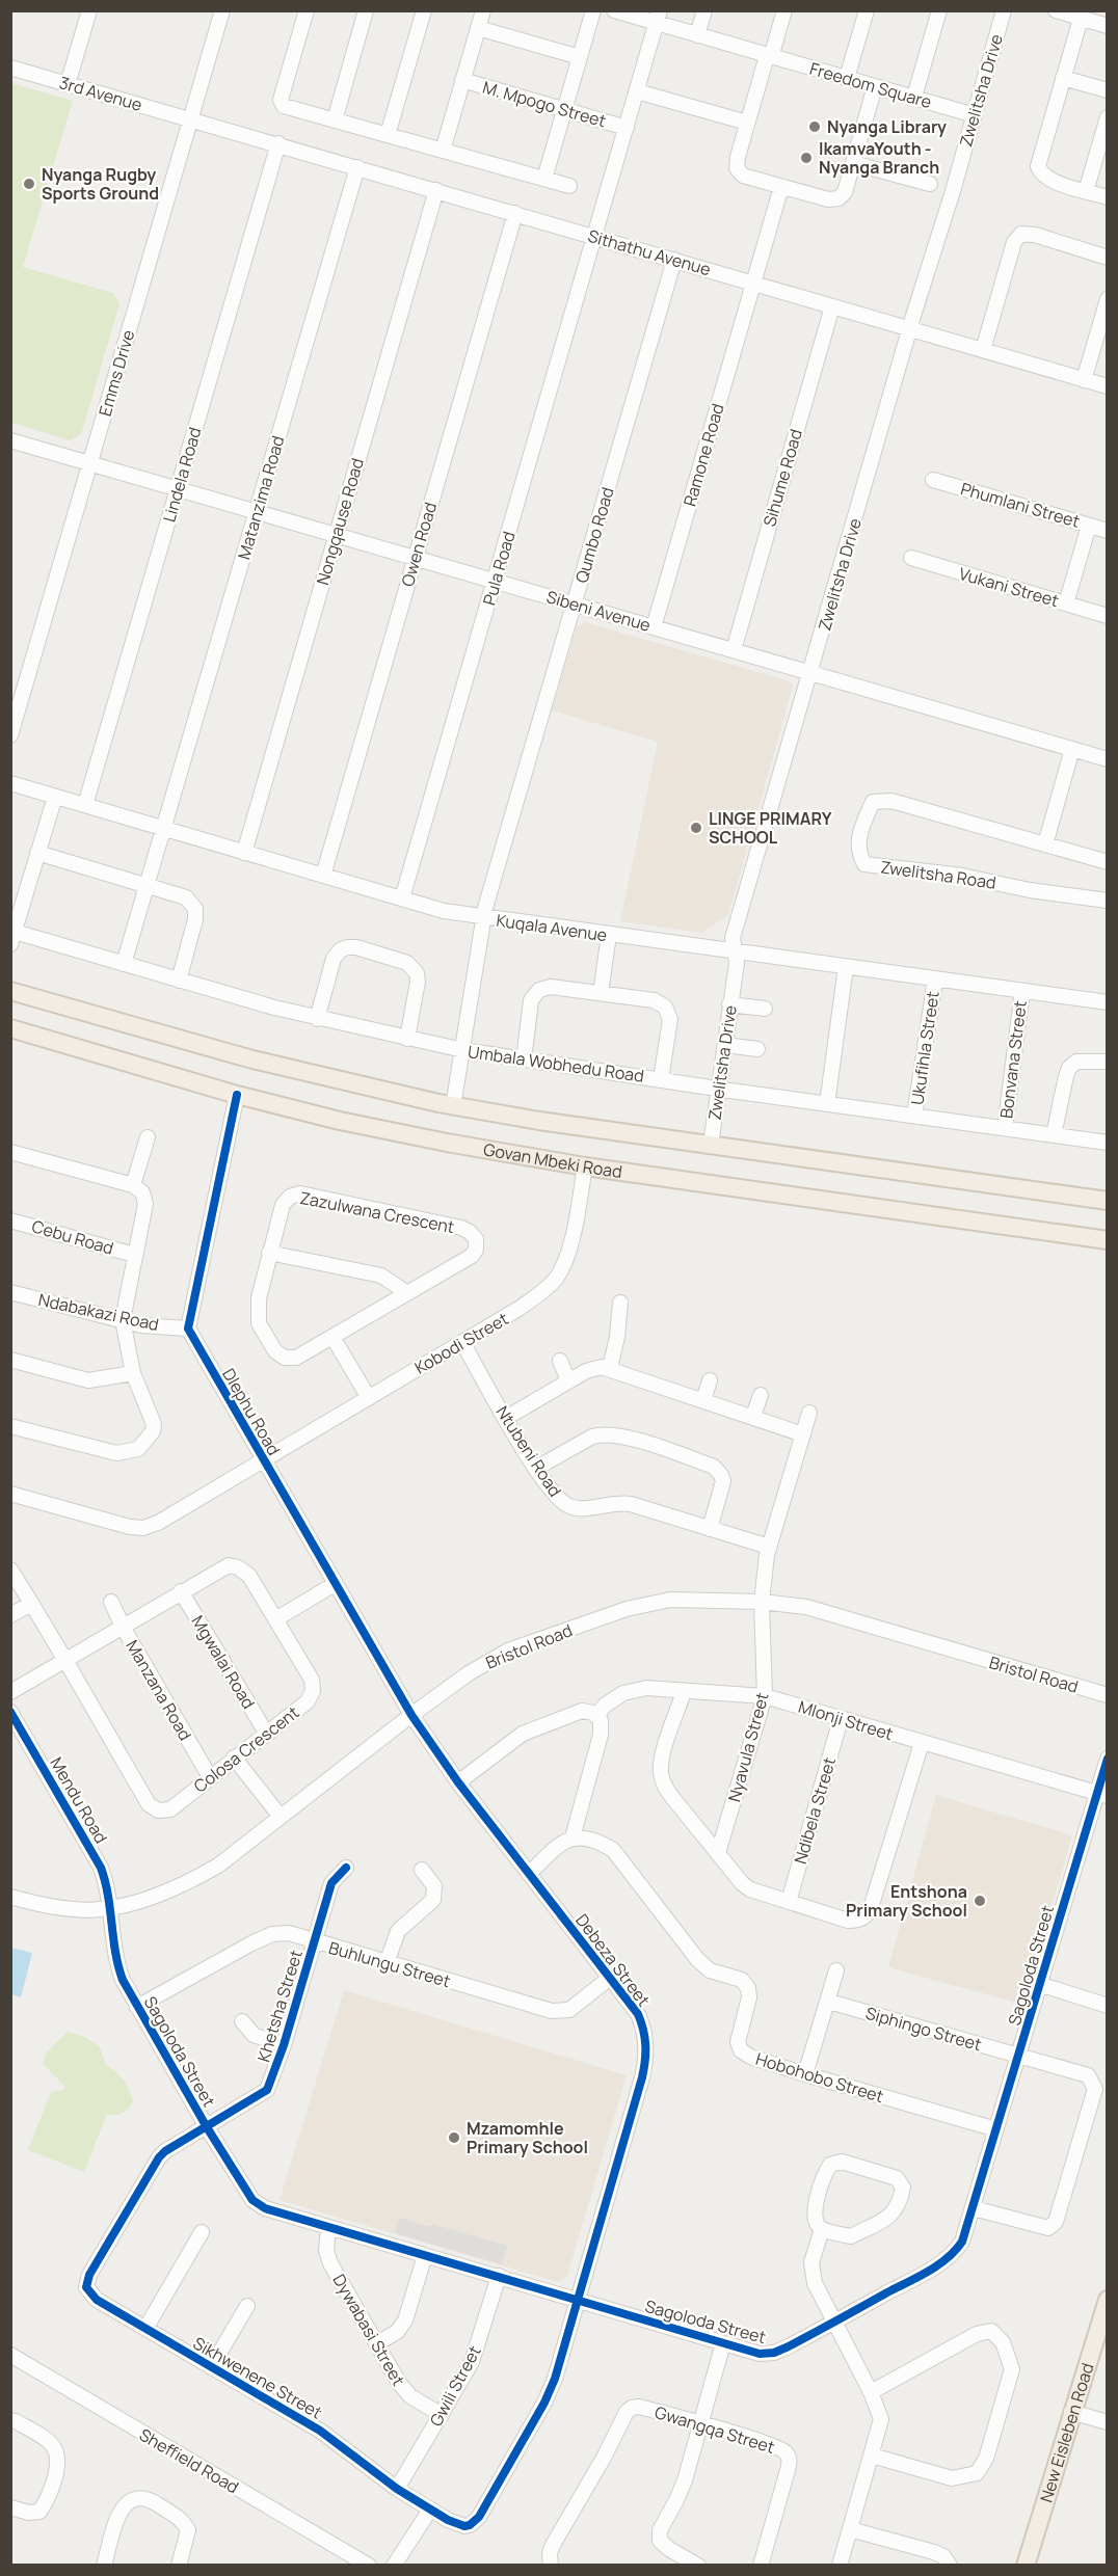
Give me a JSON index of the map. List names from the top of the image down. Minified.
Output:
{"streets":{"main road":["Govan Mbeki Road","New Eisleben Road"],"street":["Freedom Square","Zwelitsha Drive","3rd Avenue","M. Mpogo Street","Sithathu Avenue","Emms Drive","Ramone Road","Lindela Road","Sihume Road","Matanzima Road","Phumlani Street","Nongqause Road","Qumbo Road","Owen Road","Pula Road","Vukani Street","Sibeni Avenue","Zwelitsha Road","Kuqala Avenue","Ukufihla Street","Bonvana Street","Umbala Wobhedu Road","Zazulwana Crescent","Cebu Road","Ndabakazi Road","Kobodi Street","Dlephu Road","Ntubeni Road","Bristol Road","Mgwalai Road","Manzana Road","Mlonji Street","Nyavula Street","Colosa Crescent","Mendu Road","Ndibela Street","Debeza Street","Buhlungu Street","Sagoloda Street","Khetsha Street","Siphingo Street","Hobohobo Street","Dywabasi Street","Sikhwenene Street","Gwili Street","Gwangqa Street","Sheffield Road"]},"crossings":[["Freedom Square","Zwelitsha Drive"],["Freedom Square","Pula Road"],["Zwelitsha Drive","Sithathu Avenue"],["Zwelitsha Drive","Sibeni Avenue"],["Zwelitsha Drive","Kuqala Avenue"],["Zwelitsha Drive","Umbala Wobhedu Road"],["3rd Avenue","Sithathu Avenue"],["3rd Avenue","Emms Drive"],["M. Mpogo Street","Pula Road"],["Sithathu Avenue","Emms Drive"],["Sithathu Avenue","Ramone Road"],["Sithathu Avenue","Lindela Road"],["Sithathu Avenue","Sihume Road"],["Sithathu Avenue","Matanzima Road"],["Sithathu Avenue","Nongqause Road"],["Sithathu Avenue","Qumbo Road"],["Sithathu Avenue","Owen Road"],["Sithathu Avenue","Pula Road"],["Emms Drive","Sibeni Avenue"],["Ramone Road","Sibeni Avenue"],["Lindela Road","Sibeni Avenue"],["Lindela Road","Kuqala Avenue"],["Sihume Road","Sibeni Avenue"],["Matanzima Road","Sibeni Avenue"],["Matanzima Road","Kuqala Avenue"],["Matanzima Road","Umbala Wobhedu Road"],["Nongqause Road","Sibeni Avenue"],["Nongqause Road","Kuqala Avenue"],["Qumbo Road","Sibeni Avenue"],["Qumbo Road","Kuqala Avenue"],["Qumbo Road","Umbala Wobhedu Road"],["Owen Road","Sibeni Avenue"],["Owen Road","Kuqala Avenue"],["Pula Road","Sibeni Avenue"],["Pula Road","Kuqala Avenue"],["Kuqala Avenue","Ukufihla Street"],["Kuqala Avenue","Bonvana Street"],["Kuqala Avenue","Umbala Wobhedu Road"],["Ukufihla Street","Umbala Wobhedu Road"],["Bonvana Street","Umbala Wobhedu Road"],["Govan Mbeki Road","Kobodi Street"],["Ndabakazi Road","Dlephu Road"],["Kobodi Street","Dlephu Road"],["Kobodi Street","Ntubeni Road"],["Dlephu Road","Bristol Road"],["Dlephu Road","Debeza Street"],["Ntubeni Road","Nyavula Street"],["Bristol Road","Nyavula Street"],["Bristol Road","Mendu Road"],["Bristol Road","Debeza Street"],["Bristol Road","Sagoloda Street"],["Mgwalai Road","Colosa Crescent"],["Manzana Road","Colosa Crescent"],["Mlonji Street","Nyavula Street"],["Mlonji Street","Ndibela Street"],["Mlonji Street","Sagoloda Street"],["Mendu Road","Sagoloda Street"],["Debeza Street","Buhlungu Street"],["Debeza Street","Sagoloda Street"],["Debeza Street","Sikhwenene Street"],["Buhlungu Street","Sagoloda Street"],["Buhlungu Street","Khetsha Street"],["Sagoloda Street","Khetsha Street"],["Sagoloda Street","Siphingo Street"],["Sagoloda Street","Hobohobo Street"],["Sagoloda Street","Dywabasi Street"],["Sagoloda Street","Sikhwenene Street"],["Sagoloda Street","Gwili Street"],["Khetsha Street","Sikhwenene Street"],["Dywabasi Street","Gwili Street"],["Sikhwenene Street","Gwili Street"]],"places":["Nyanga Library","IkamvaYouth - Nyanga Branch","Nyanga Rugby Sports Ground","LINGE PRIMARY SCHOOL","Entshona Primary School","Mzamomhle Primary School"]}
